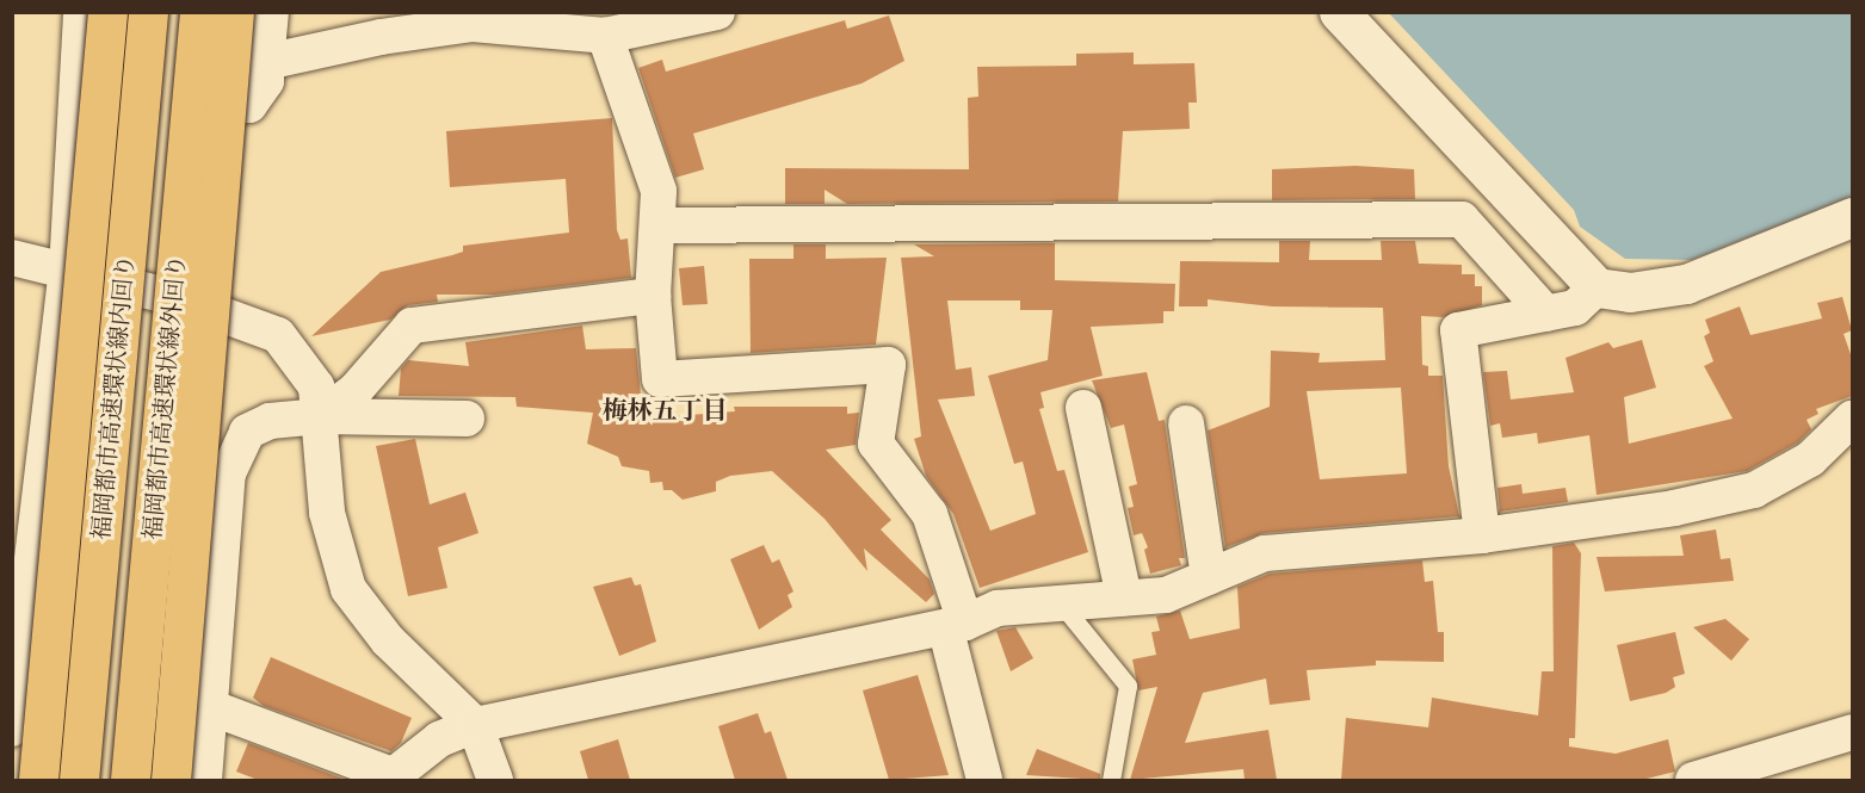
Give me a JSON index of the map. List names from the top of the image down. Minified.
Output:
{"streets":{"highway":["福岡都市高速環状線内回り","福岡都市高速環状線外回り"]},"districts":["梅林五丁目"]}
